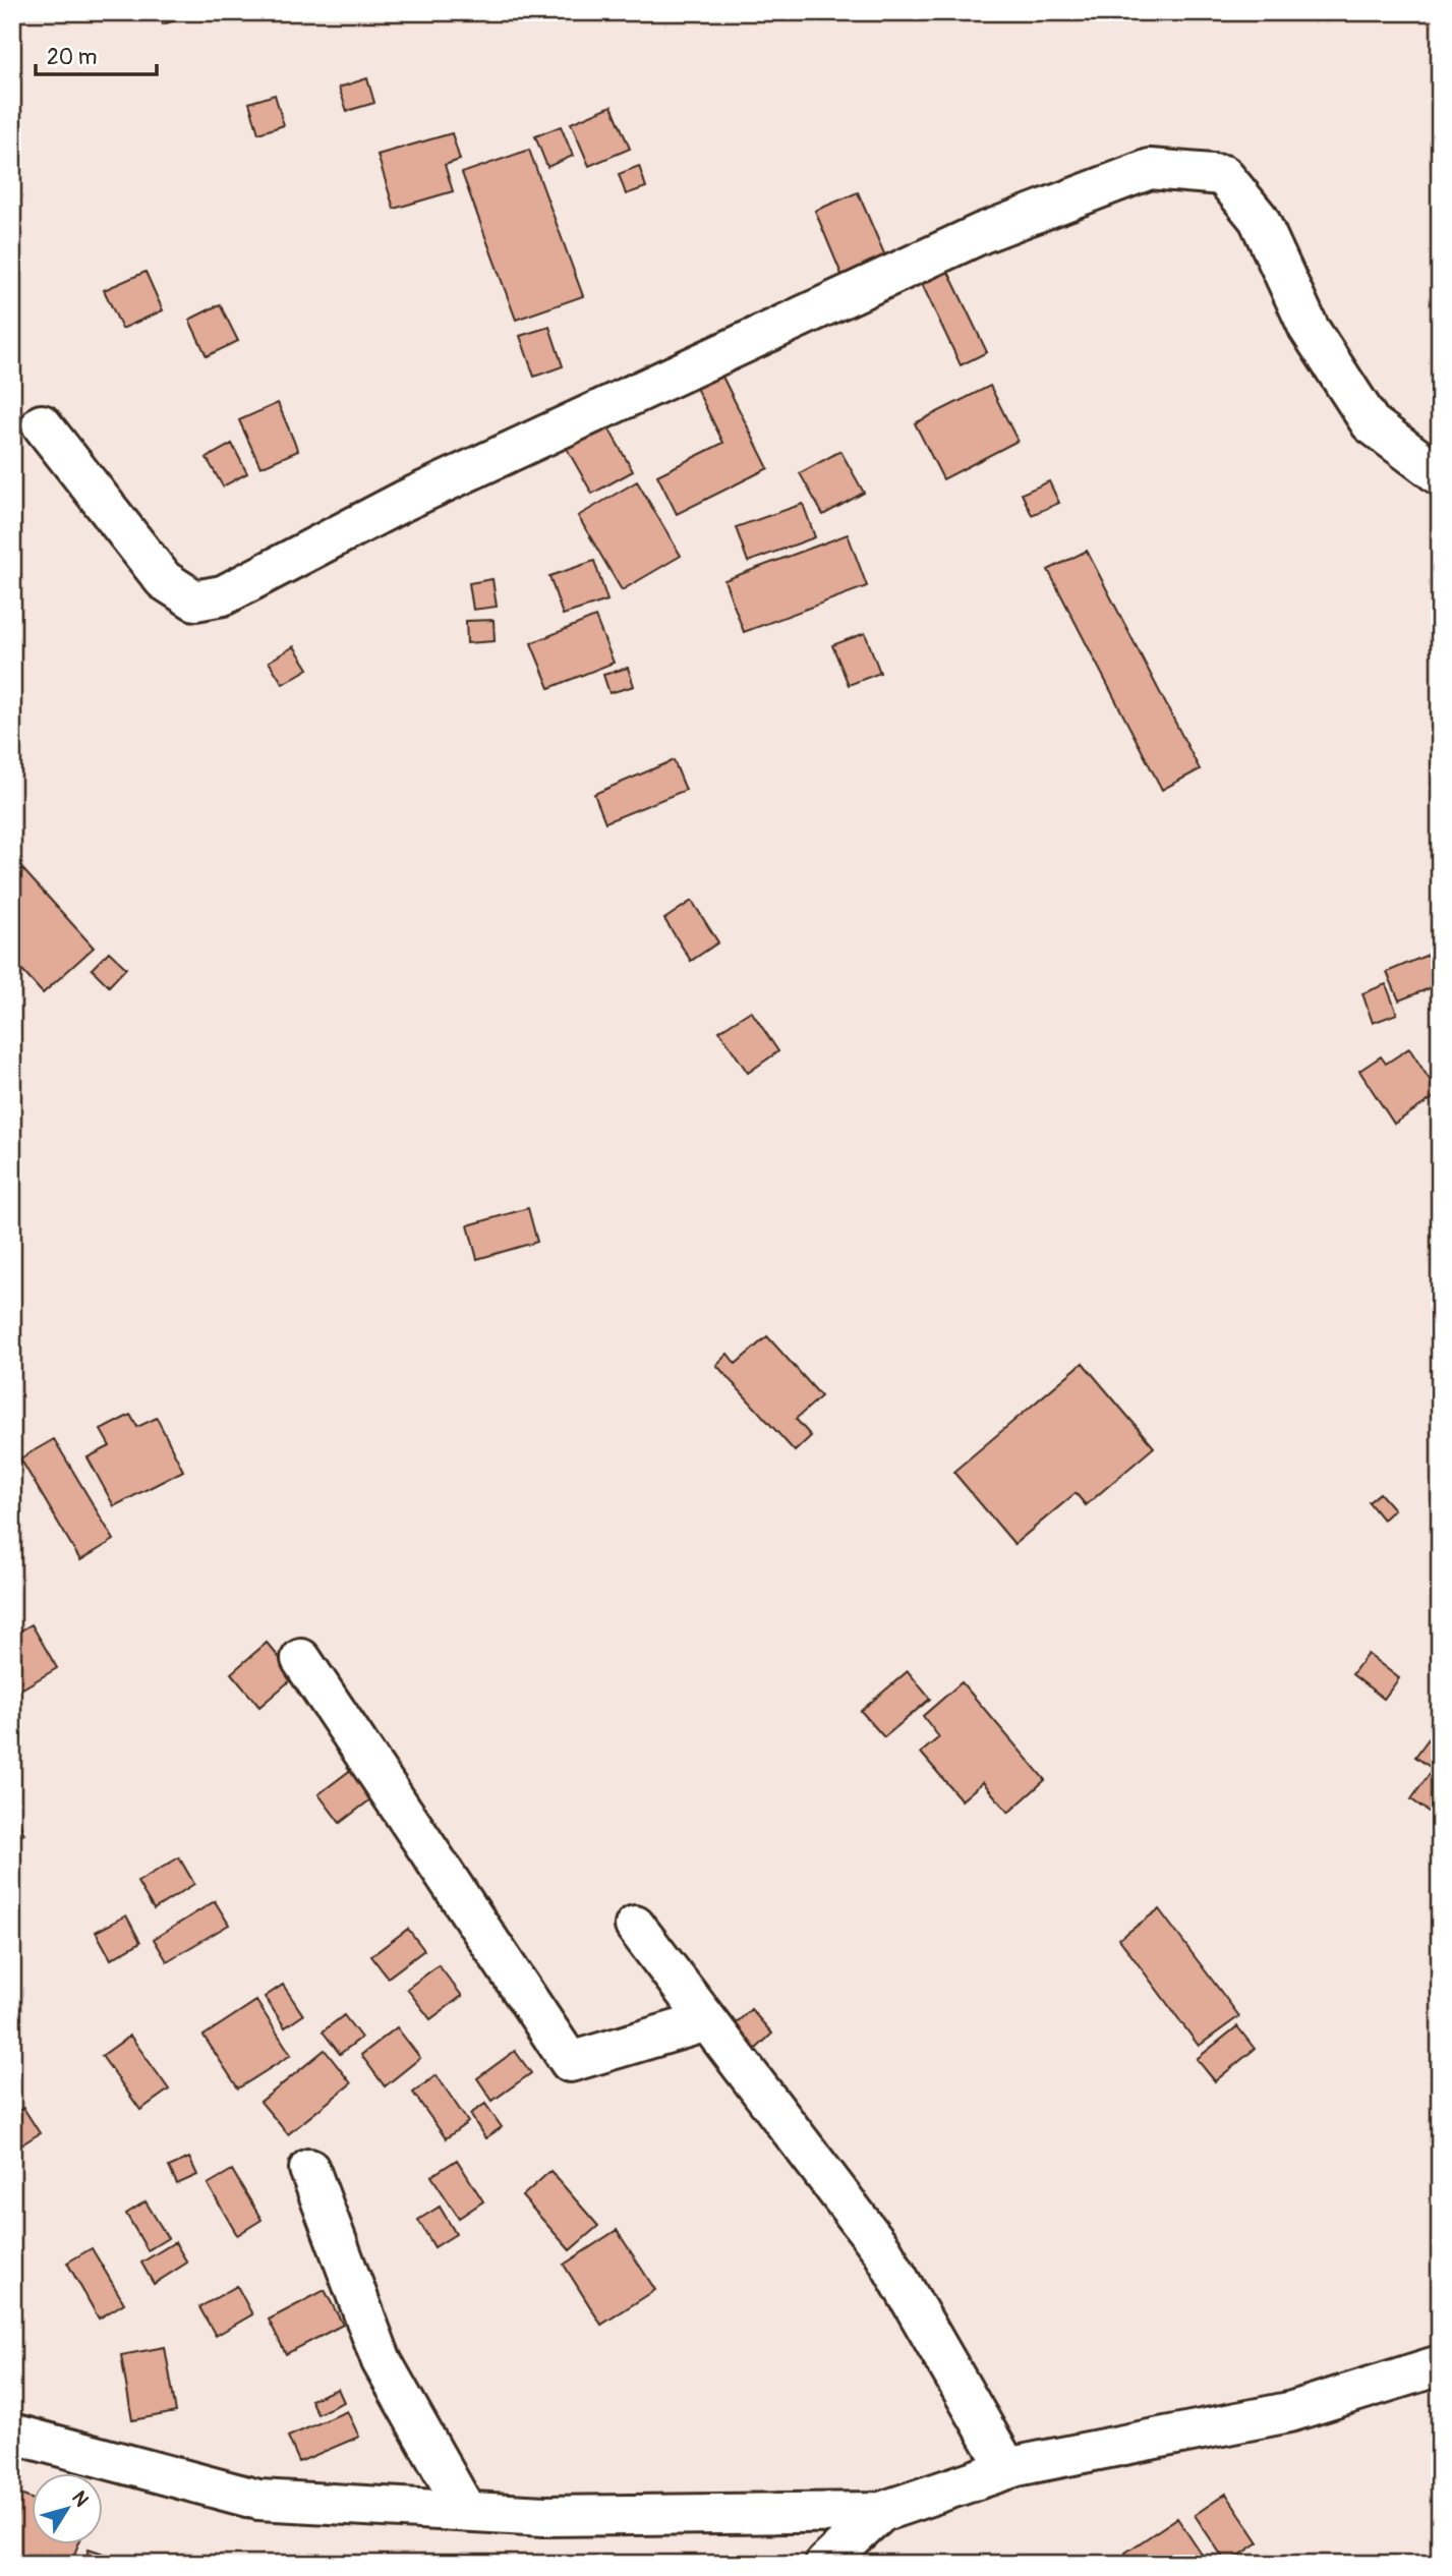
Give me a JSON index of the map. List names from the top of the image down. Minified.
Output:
{"scale_bar":"20 m","north":"top right"}
